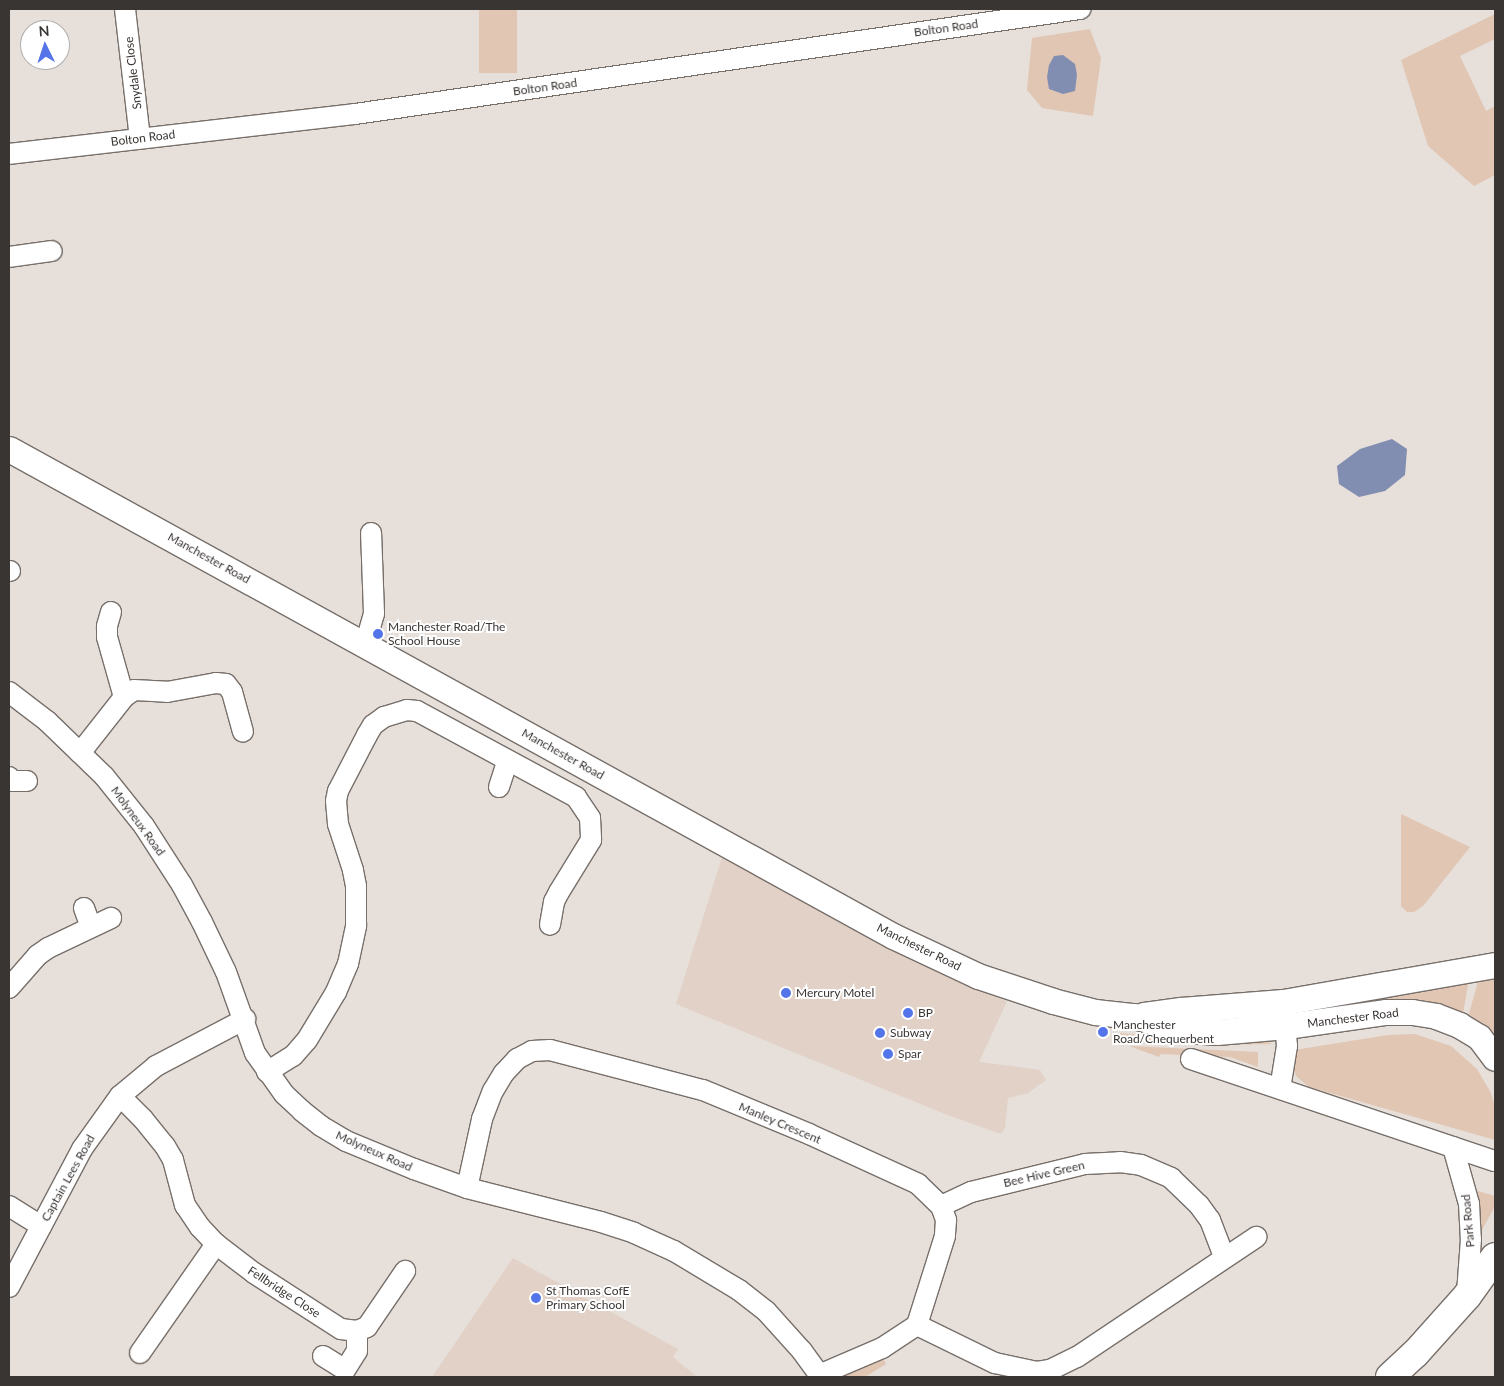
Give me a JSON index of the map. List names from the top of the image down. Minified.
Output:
{"streets":{"main road":["Manchester Road"],"street":["Bolton Road","Snydale Close","Molyneux Road","Manley Crescent","Bee Hive Green","Captain Lees Road","Park Road","Fellbridge Close"]},"crossings":[["Bolton Road","Snydale Close"],["Molyneux Road","Manley Crescent"],["Molyneux Road","Captain Lees Road"],["Manley Crescent","Bee Hive Green"],["Captain Lees Road","Fellbridge Close"]],"places":["Manchester Road/The School House","Mercury Motel","BP","Manchester Road/Chequerbent","Subway","Spar","St Thomas CofE Primary School"],"north":"top"}
